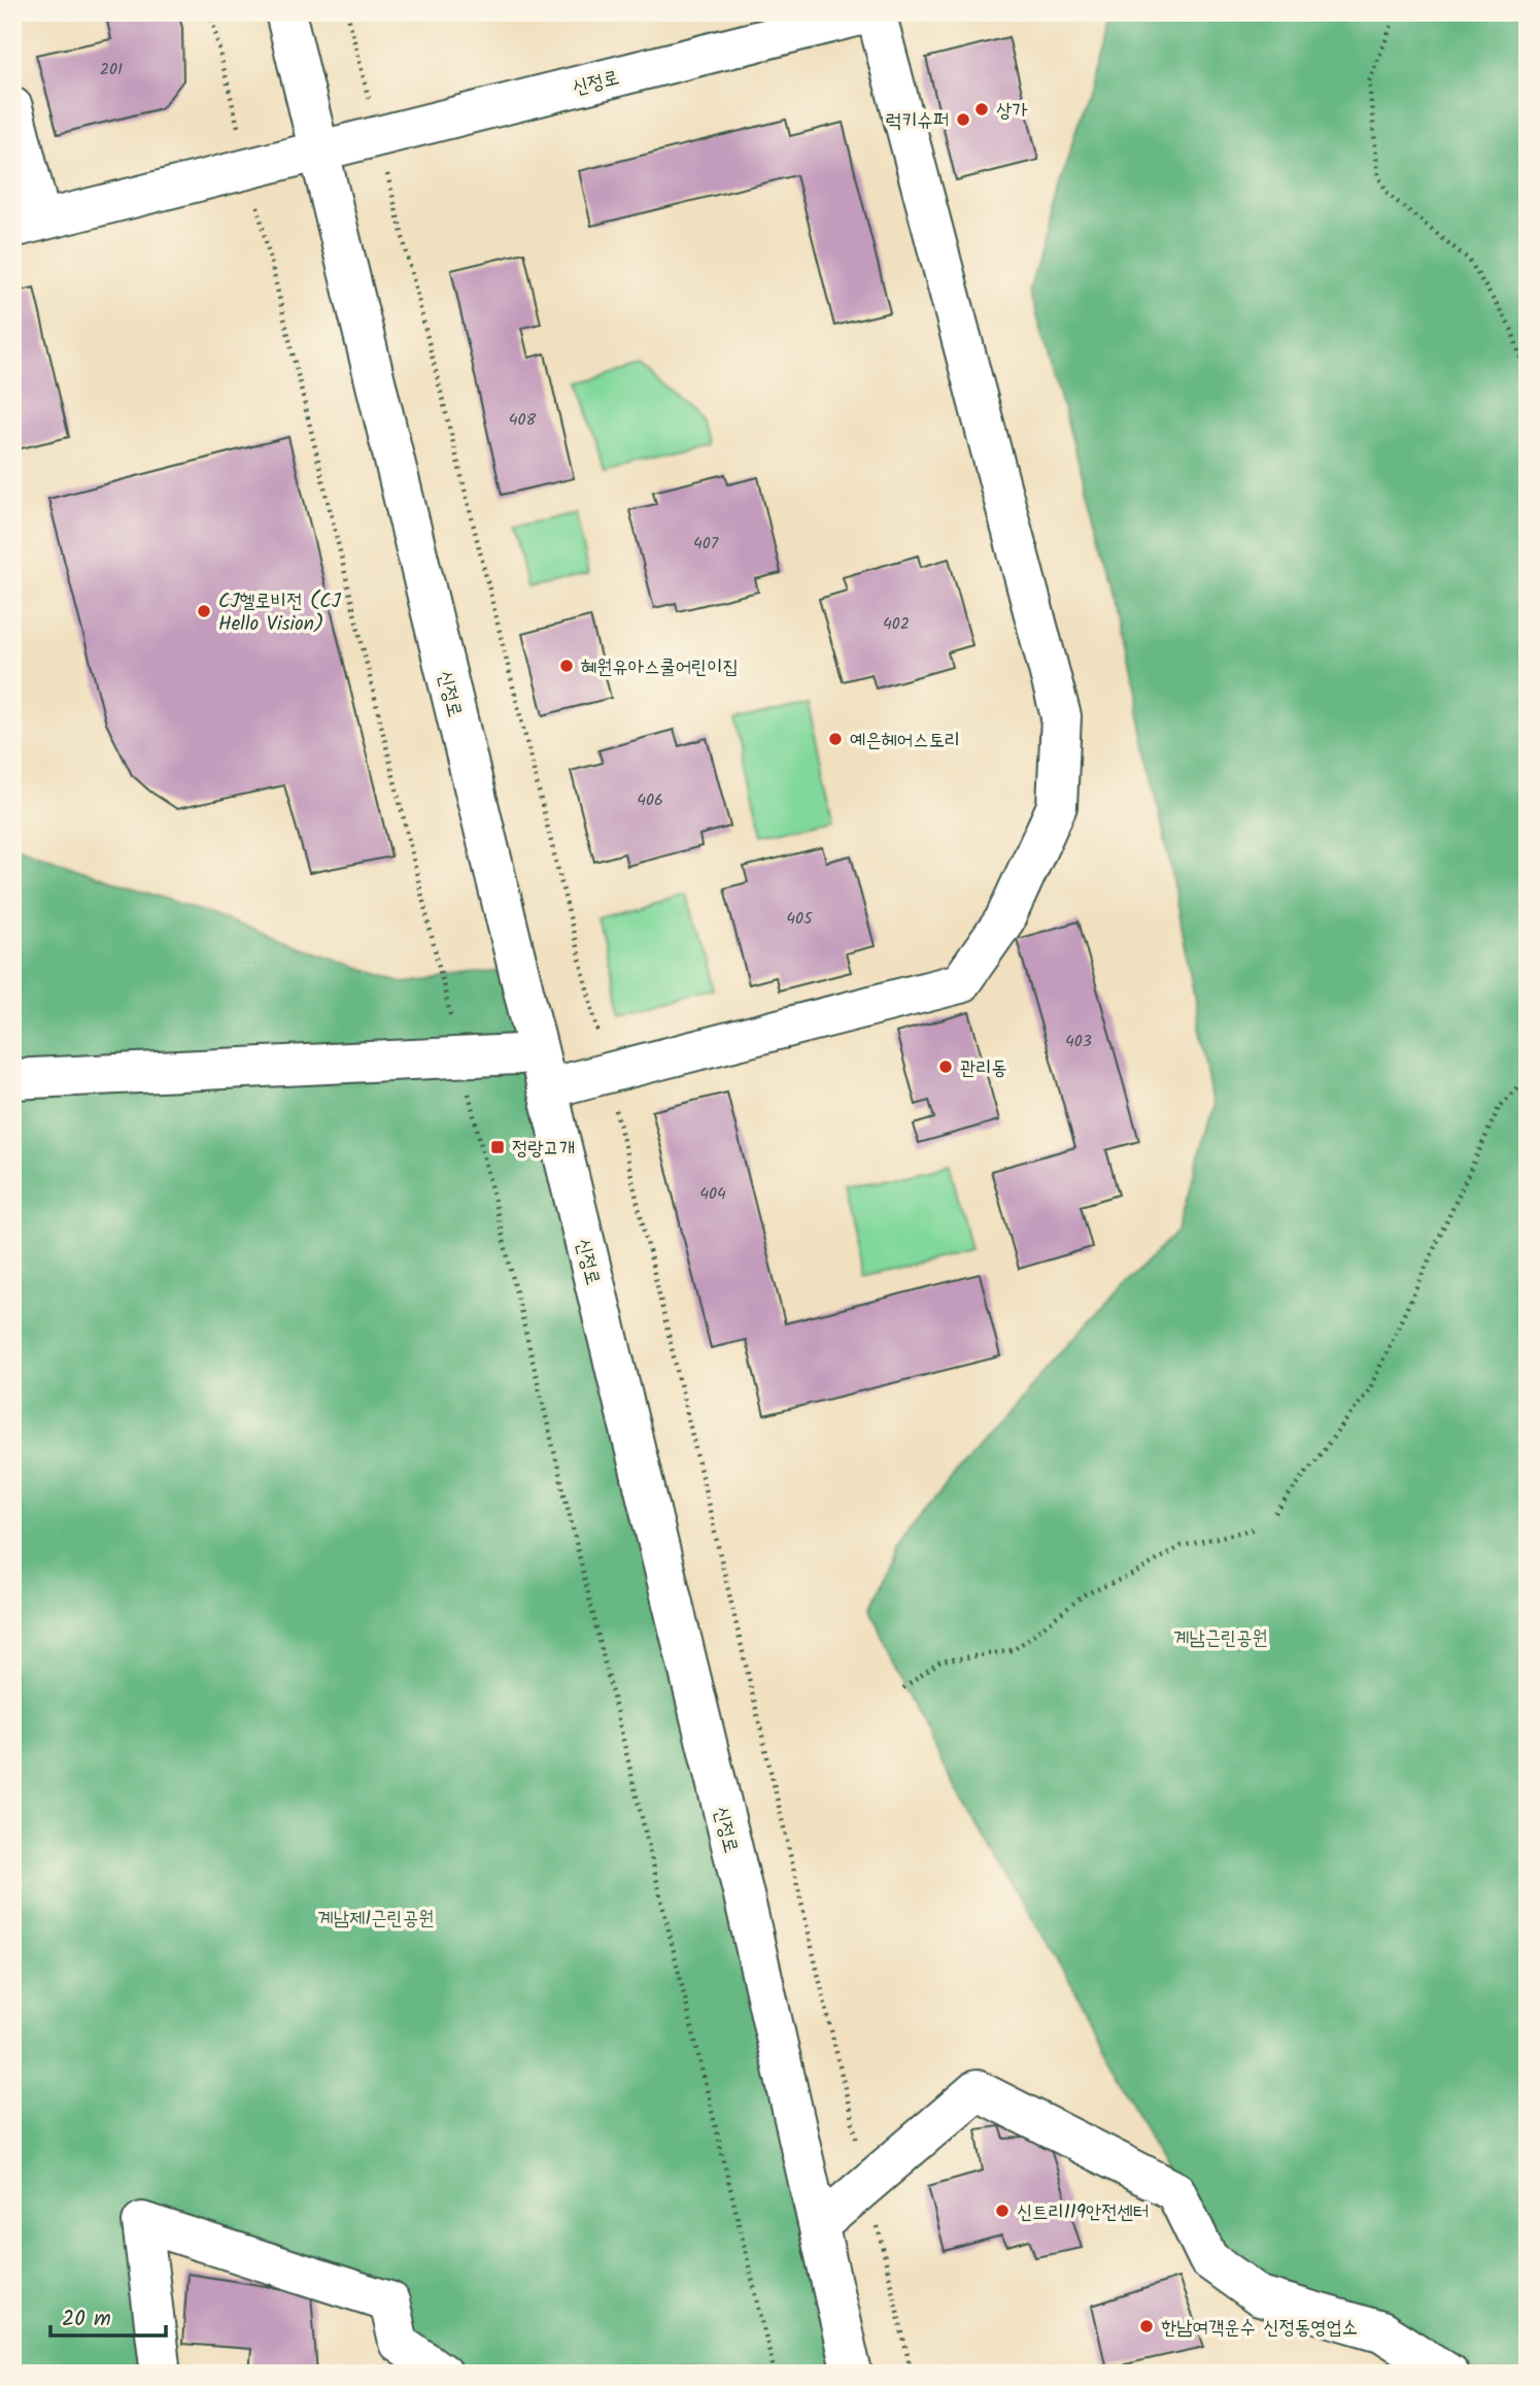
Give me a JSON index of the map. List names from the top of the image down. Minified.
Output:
{"streets":{"main road":["신정로"]},"parks":["계남근린공원","계남제1근린공원"],"places":{"other":["상가","럭키슈퍼","CJ헬로비전 (CJ Hello Vision)","혜원유아스쿨어린이집","예은헤어스토리","관리동","신트리119안전센터","한남여객운수 신정동영업소"],"transit":["정랑고개"]},"house_numbers":["201","408","407","402","406","405","403","404"],"scale_bar":"20 m"}
